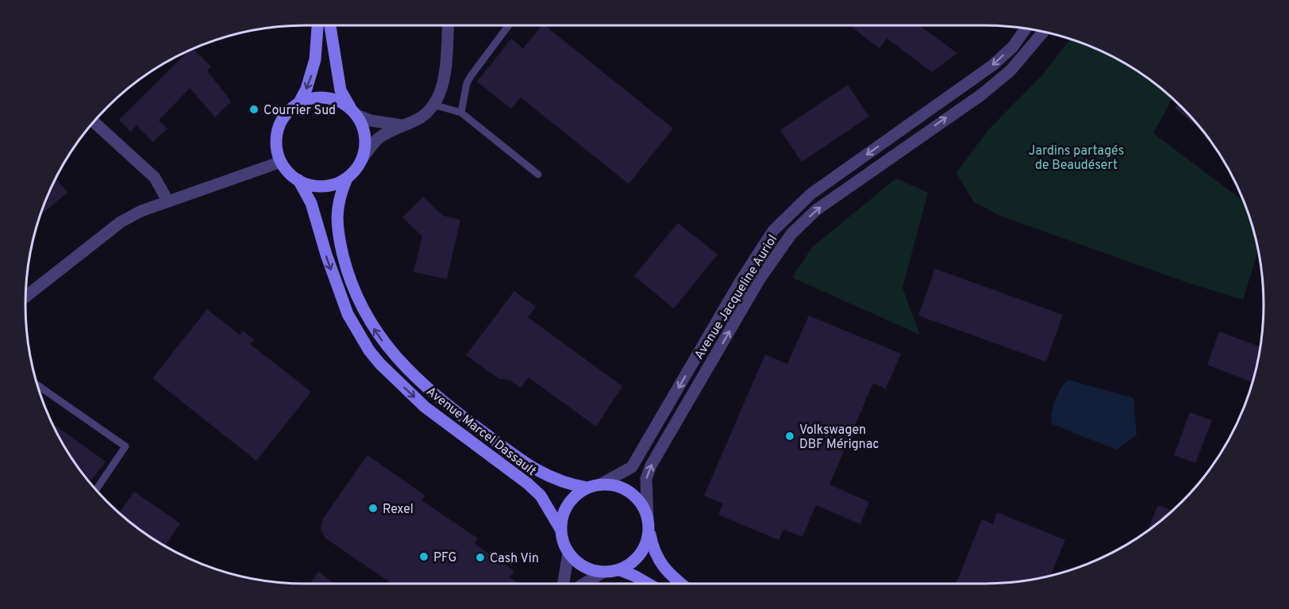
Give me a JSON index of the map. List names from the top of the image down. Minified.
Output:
{"streets":{"main road":["Avenue Marcel Dassault"],"street":["Avenue Jacqueline Auriol"]},"crossings":[["Avenue Jacqueline Auriol","Avenue Marcel Dassault"]],"parks":["Jardins partagés de Beaudésert"],"places":["Courrier Sud","Volkswagen DBF Mérignac","Rexel","PFG","Cash Vin"]}
